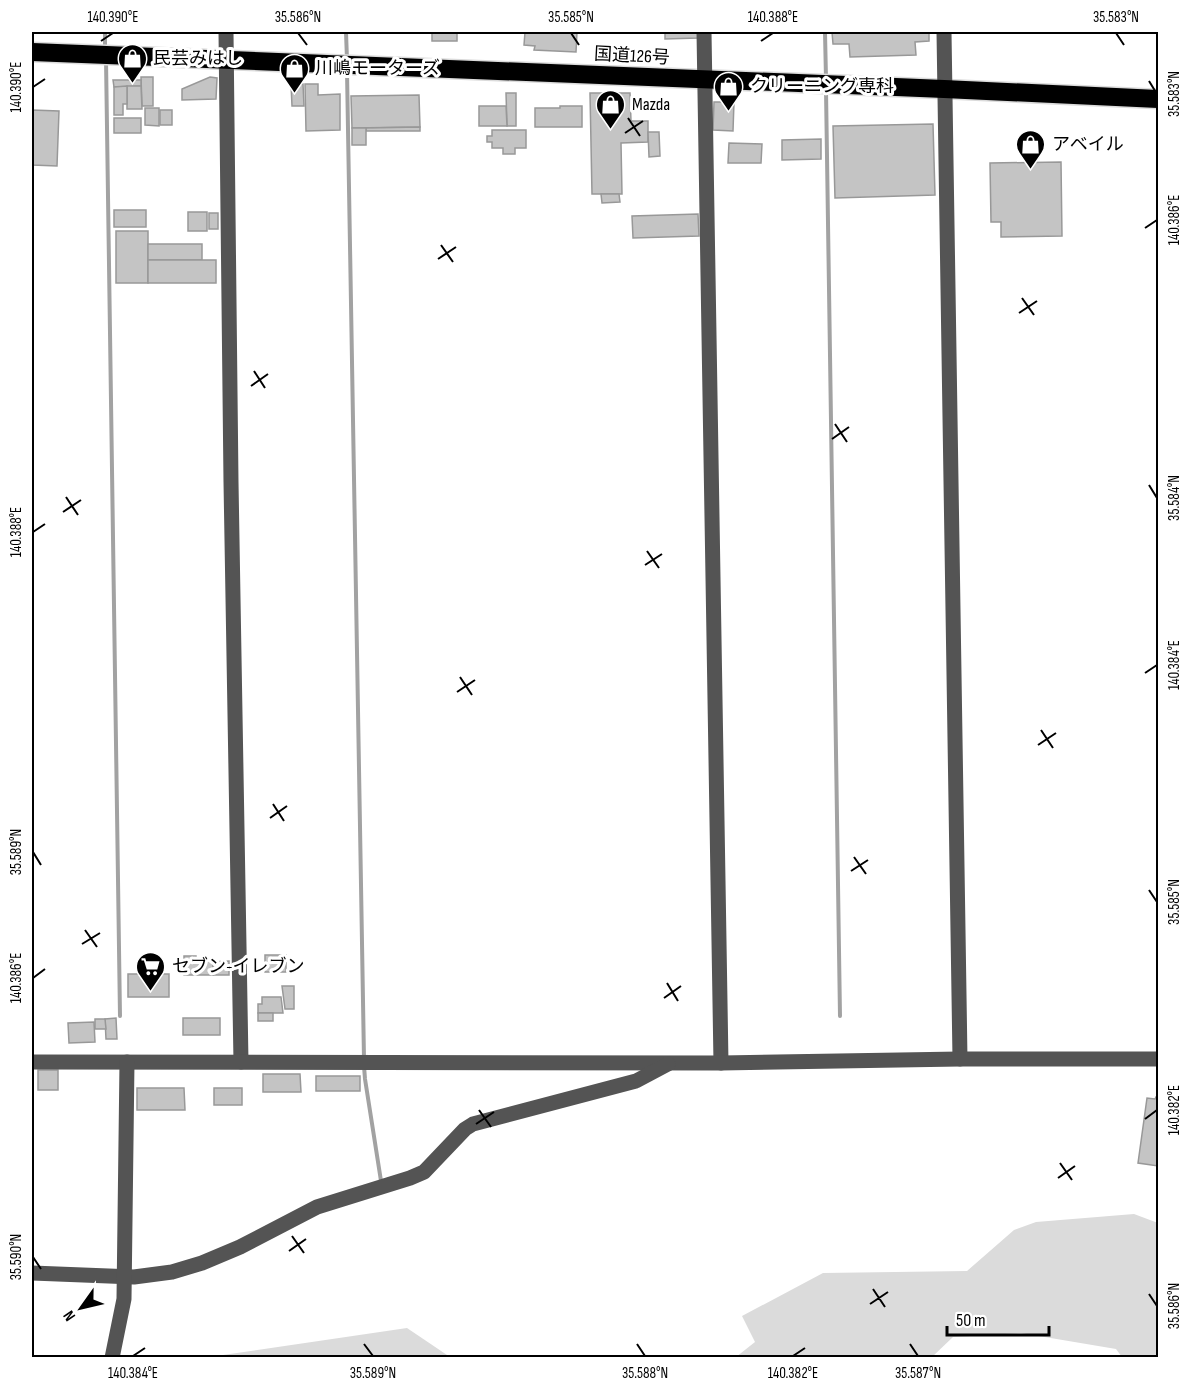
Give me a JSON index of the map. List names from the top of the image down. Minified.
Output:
{"streets":{"highway":["国道126号"]},"places":{"shop":["民芸みはし","川嶋モーターズ","クリーニング専科","Mazda","アベイル"],"supermarket":["セブン-イレブン"]},"scale_bar":"50 m","north":"bottom left","coordinates":["140.390°E","35.586°N","35.585°N","140.388°E","35.583°N","140.386°E","35.584°N","140.384°E","35.589°N","140.382°E","35.590°N","35.588°N","35.587°N"]}
